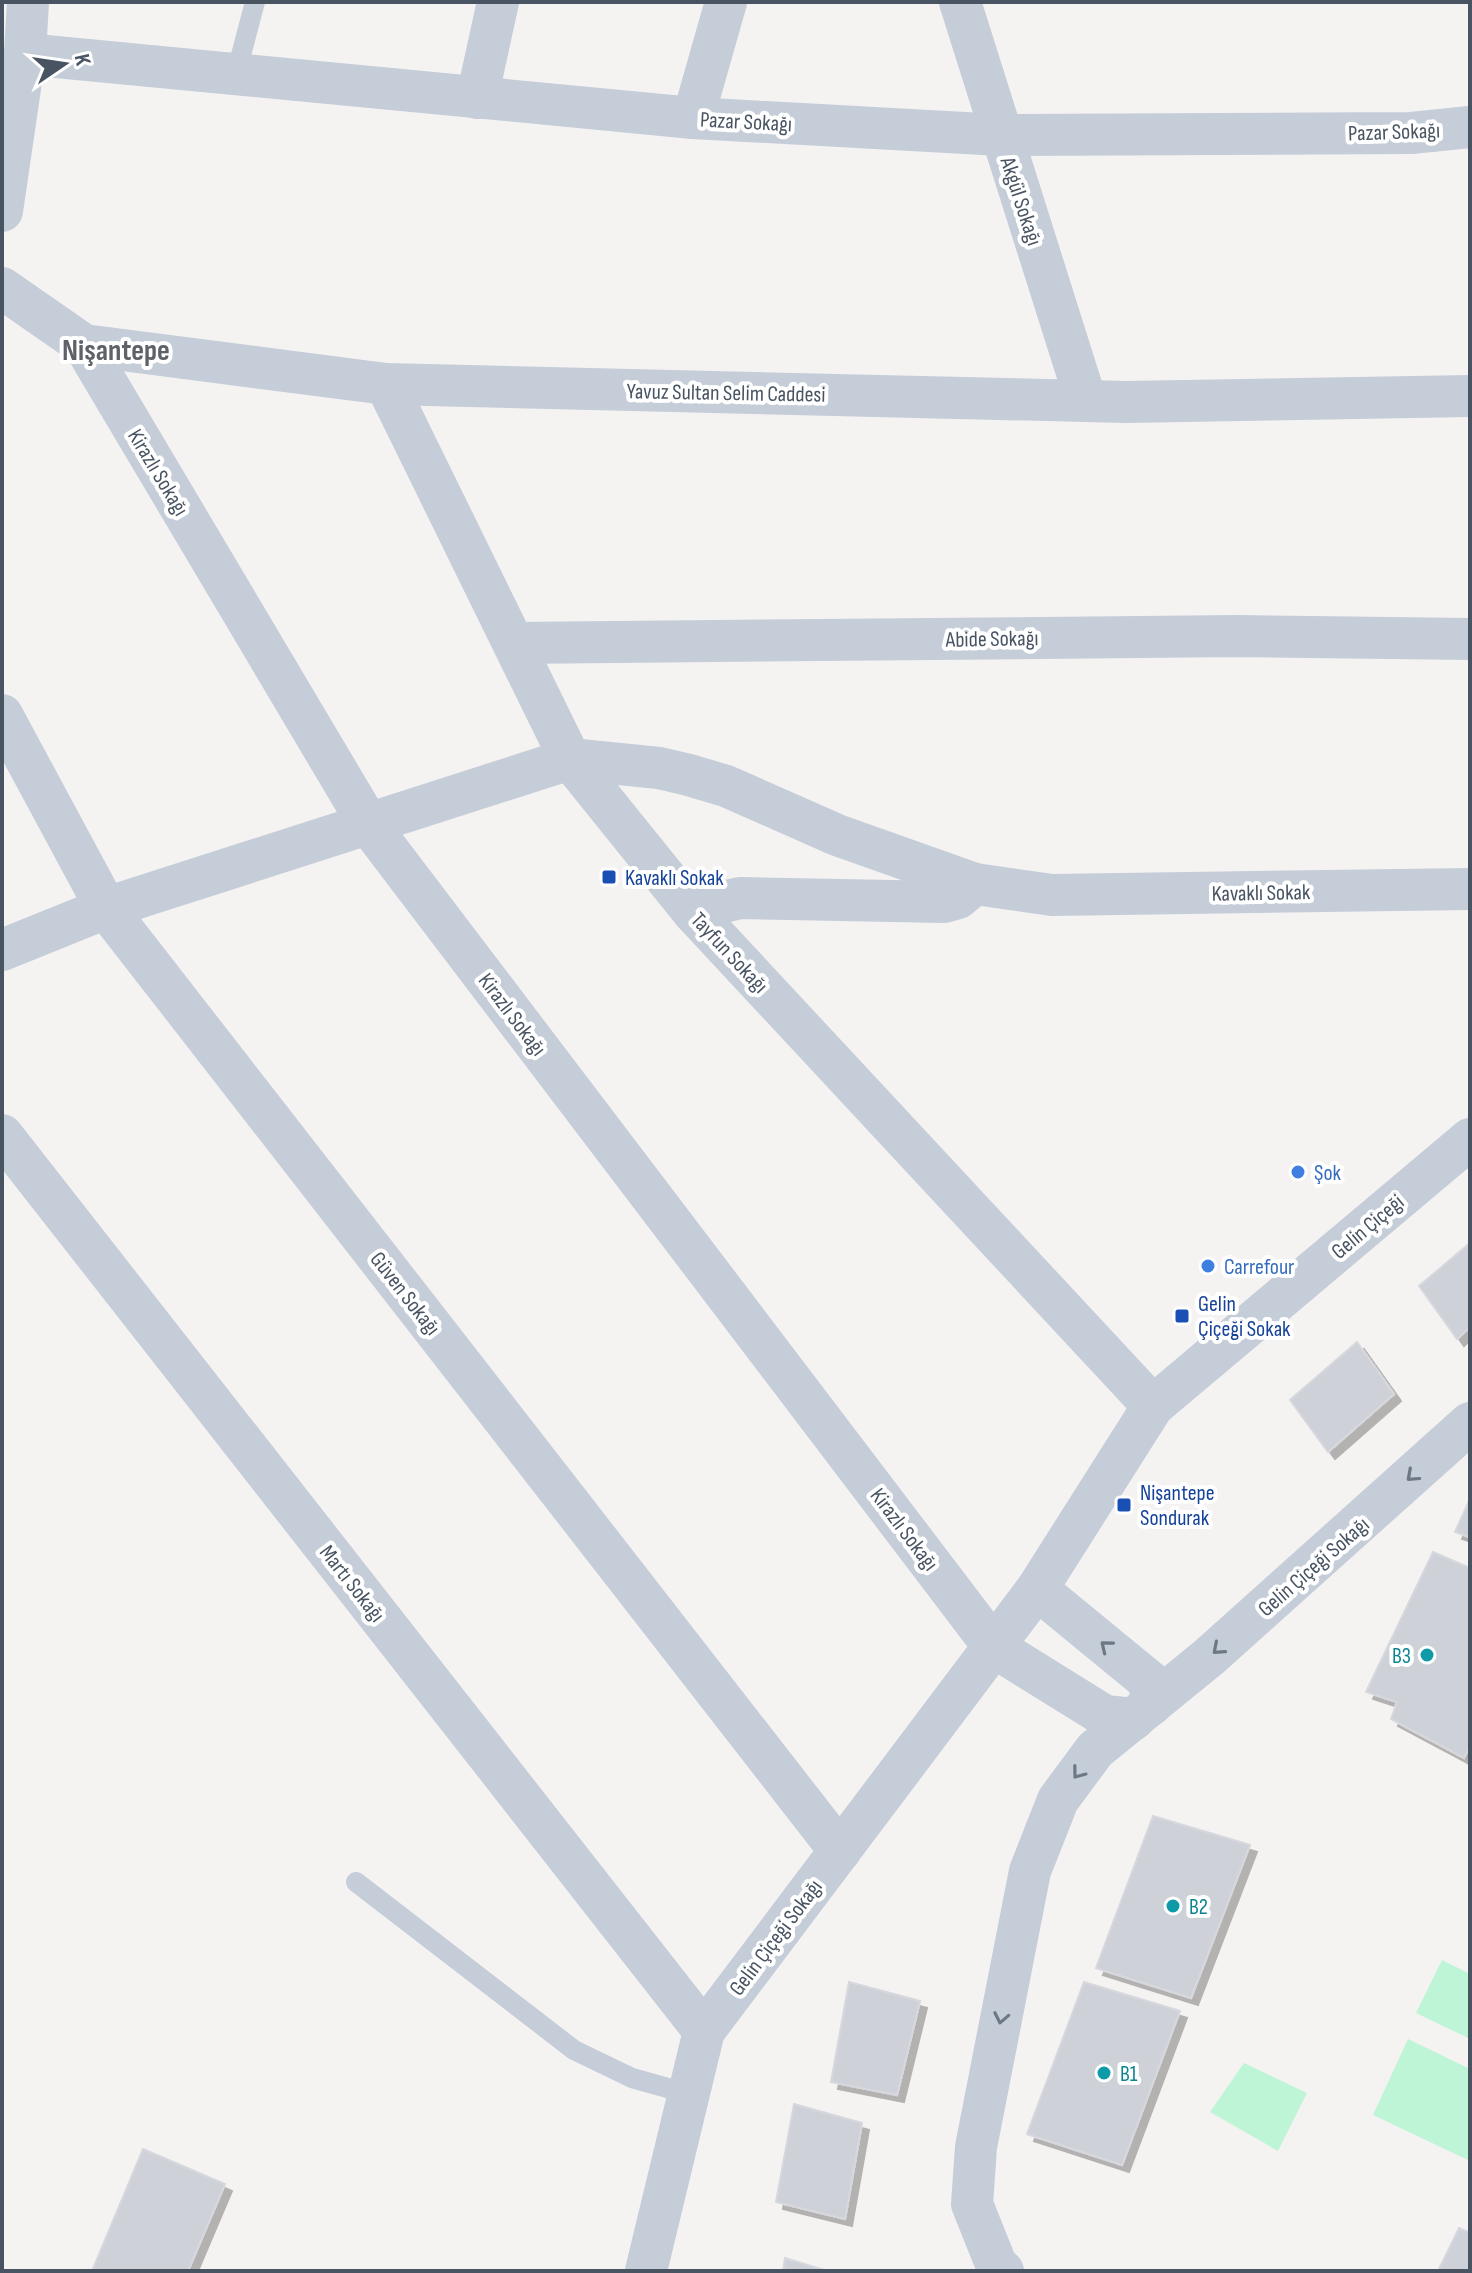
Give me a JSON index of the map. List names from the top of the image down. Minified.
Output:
{"streets":{"street":["Pazar Sokağı","Akgül Sokağı","Yavuz Sultan Selim Caddesi","Kirazlı Sokağı","Abide Sokağı","Kavaklı Sokak","Tayfun Sokağı","Gelin Çiçeği","Güven Sokağı","Gelin Çiçeği Sokağı","Martı Sokağı"]},"crossings":[["Pazar Sokağı","Akgül Sokağı"],["Akgül Sokağı","Yavuz Sultan Selim Caddesi"],["Yavuz Sultan Selim Caddesi","Kirazlı Sokağı"],["Yavuz Sultan Selim Caddesi","Tayfun Sokağı"],["Kirazlı Sokağı","Kavaklı Sokak"],["Kirazlı Sokağı","Gelin Çiçeği Sokağı"],["Abide Sokağı","Tayfun Sokağı"],["Kavaklı Sokak","Tayfun Sokağı"],["Kavaklı Sokak","Güven Sokağı"],["Tayfun Sokağı","Gelin Çiçeği"],["Tayfun Sokağı","Gelin Çiçeği Sokağı"],["Gelin Çiçeği","Gelin Çiçeği Sokağı"],["Güven Sokağı","Gelin Çiçeği Sokağı"],["Gelin Çiçeği Sokağı","Martı Sokağı"]],"districts":["Nişantepe"],"places":{"transit":["Kavaklı Sokak","Gelin Çiçeği Sokak","Nişantepe Sondurak"],"other":["Şok","Carrefour","B3","B2","B1"]},"north":"right"}
